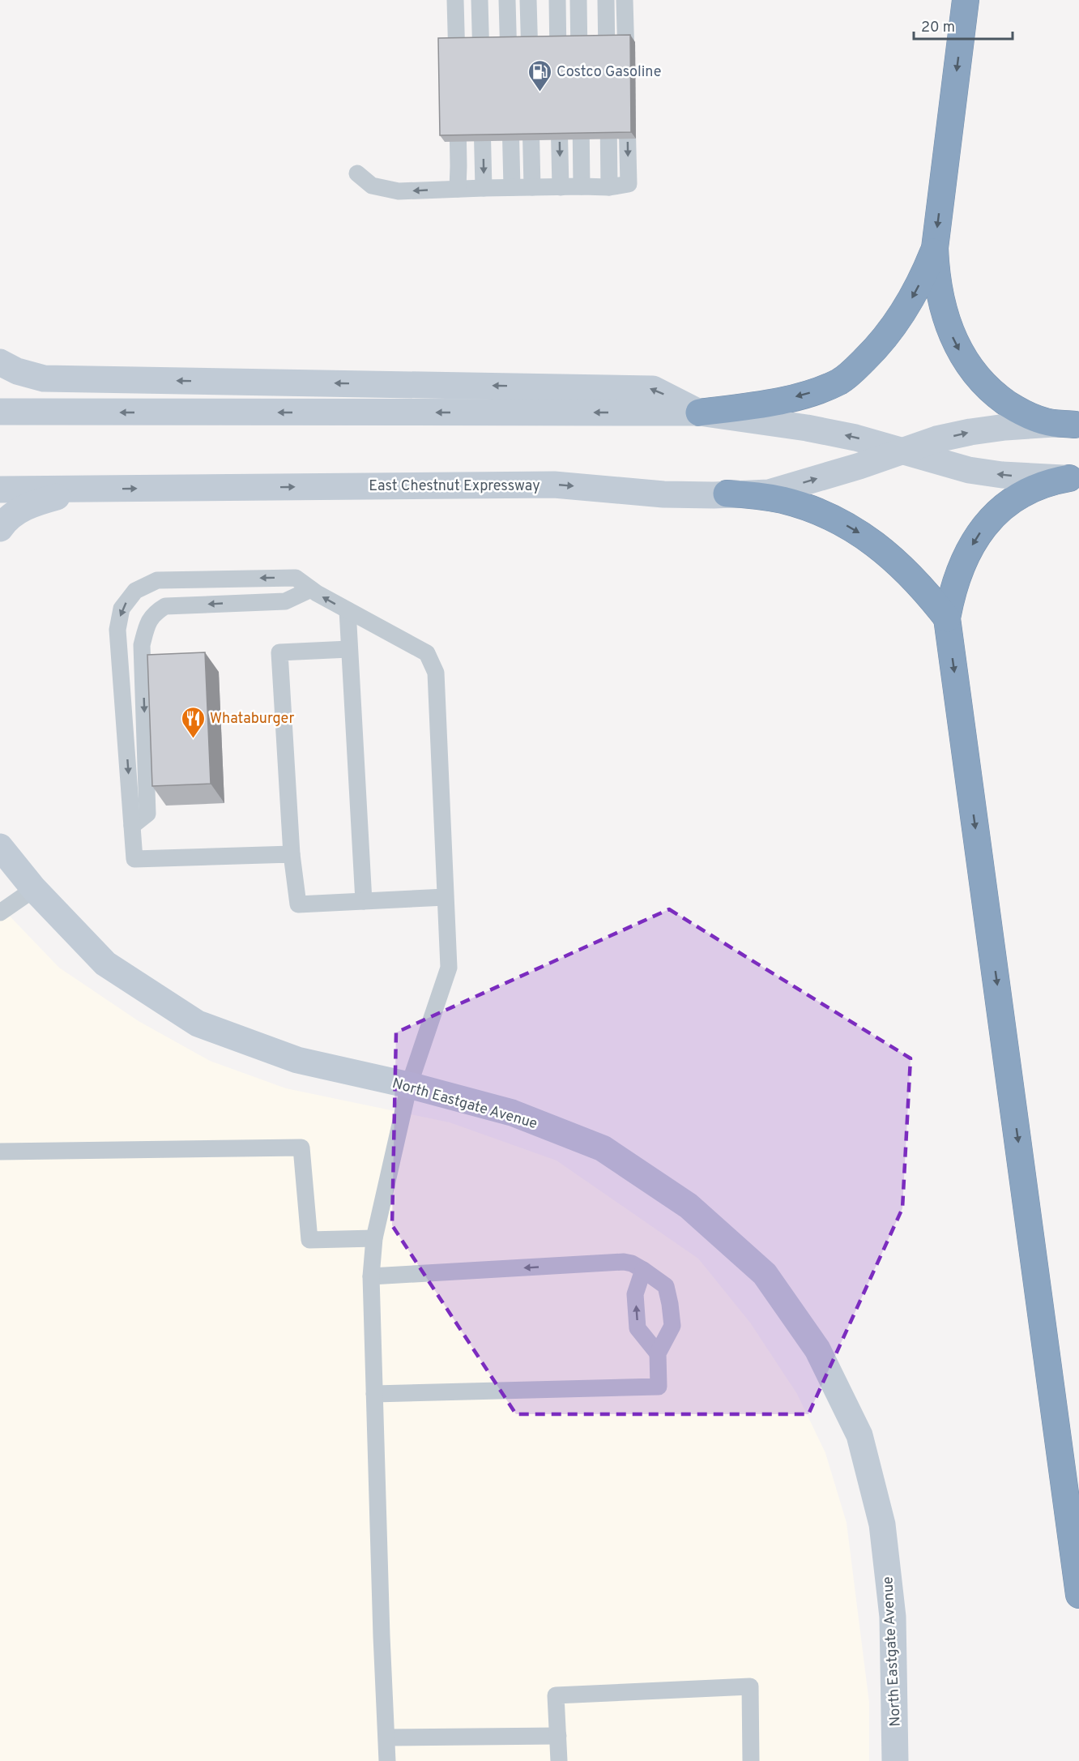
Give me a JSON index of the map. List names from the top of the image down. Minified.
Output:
{"streets":{"street":["East Chestnut Expressway","North Eastgate Avenue"]},"places":{"fuel station":["Costco Gasoline"],"restaurant":["Whataburger"]},"scale_bar":"20 m"}
